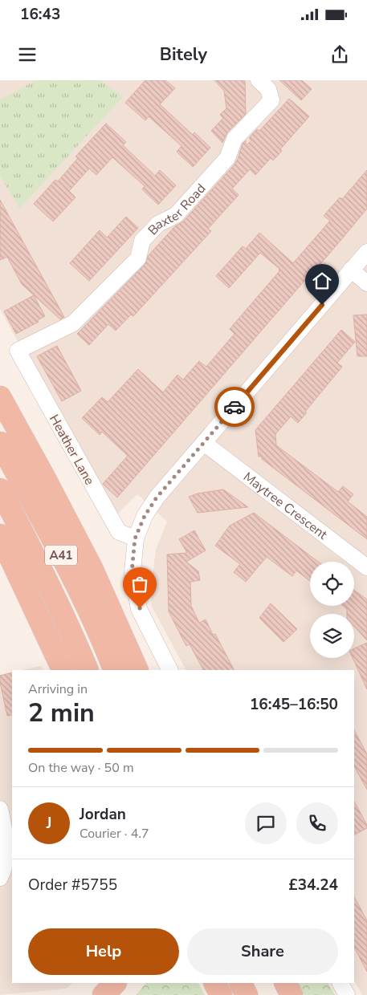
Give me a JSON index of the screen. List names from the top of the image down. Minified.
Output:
{"streets":{"highway":["A41"],"street":["Baxter Road","Heather Lane","Maytree Crescent"]},"crossings":[["Baxter Road","Heather Lane"]],"page":{"status":"16:43","header":"Bitely","heading":["2 min","Arriving in","16:45–16:50"],"panel":["Jordan","Courier · 4.7","Order #5755","£34.24"],"bar":"On the way · 50 m","round":"J","buttons":["Help","Share"]}}
